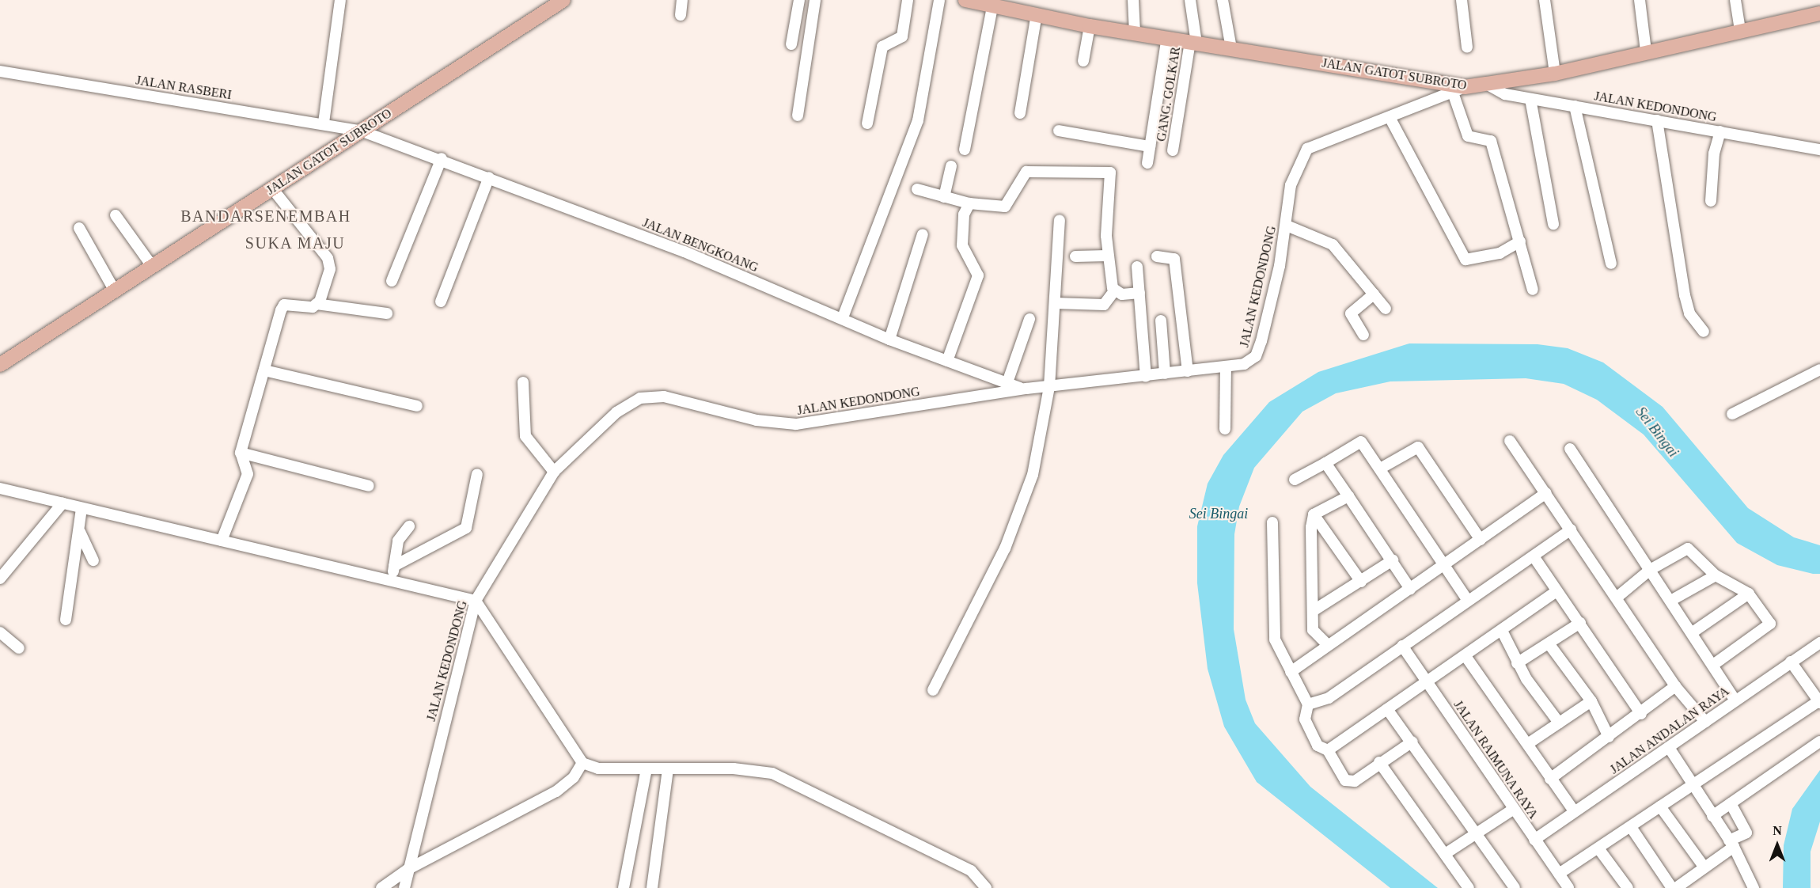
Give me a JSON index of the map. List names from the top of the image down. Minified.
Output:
{"streets":{"main road":["JALAN GATOT SUBROTO"],"street":["JALAN RASBERI","GANG. GOLKAR","JALAN KEDONDONG","JALAN BENGKOANG","JALAN ANDALAN RAYA","JALAN RAIMUNA RAYA"]},"crossings":[["JALAN GATOT SUBROTO","JALAN RASBERI"],["JALAN GATOT SUBROTO","GANG. GOLKAR"],["JALAN GATOT SUBROTO","JALAN KEDONDONG"],["JALAN GATOT SUBROTO","JALAN BENGKOANG"],["JALAN RASBERI","JALAN BENGKOANG"],["JALAN KEDONDONG","JALAN BENGKOANG"],["JALAN ANDALAN RAYA","JALAN RAIMUNA RAYA"]],"districts":["BANDARSENEMBAH","SUKA MAJU"],"water":["Sei Bingai"],"north":"top"}
